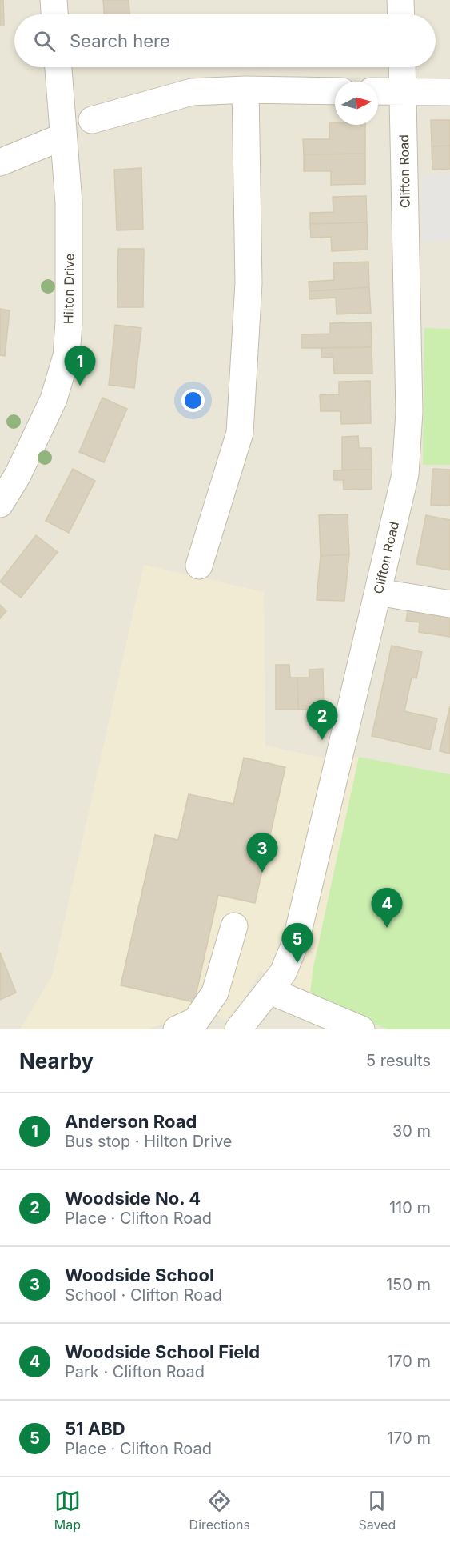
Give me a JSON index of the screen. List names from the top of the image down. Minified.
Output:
{"streets":{"street":["Clifton Road","Hilton Drive"]},"north":"right","page":{"search":"Search here","pins":["1","2","3","4","5"],"heading":["Nearby","5 results"],"list":[{"mark":"1","name":"Anderson Road","note":"Bus stop · Hilton Drive","value":"30 m"},{"mark":"2","name":"Woodside No. 4","note":"Place · Clifton Road","value":"110 m"},{"mark":"3","name":"Woodside School","note":"School · Clifton Road","value":"150 m"},{"mark":"4","name":"Woodside School Field","note":"Park · Clifton Road","value":"170 m"},{"mark":"5","name":"51 ABD","note":"Place · Clifton Road","value":"170 m"}],"nav":["Map","Directions","Saved"]}}
